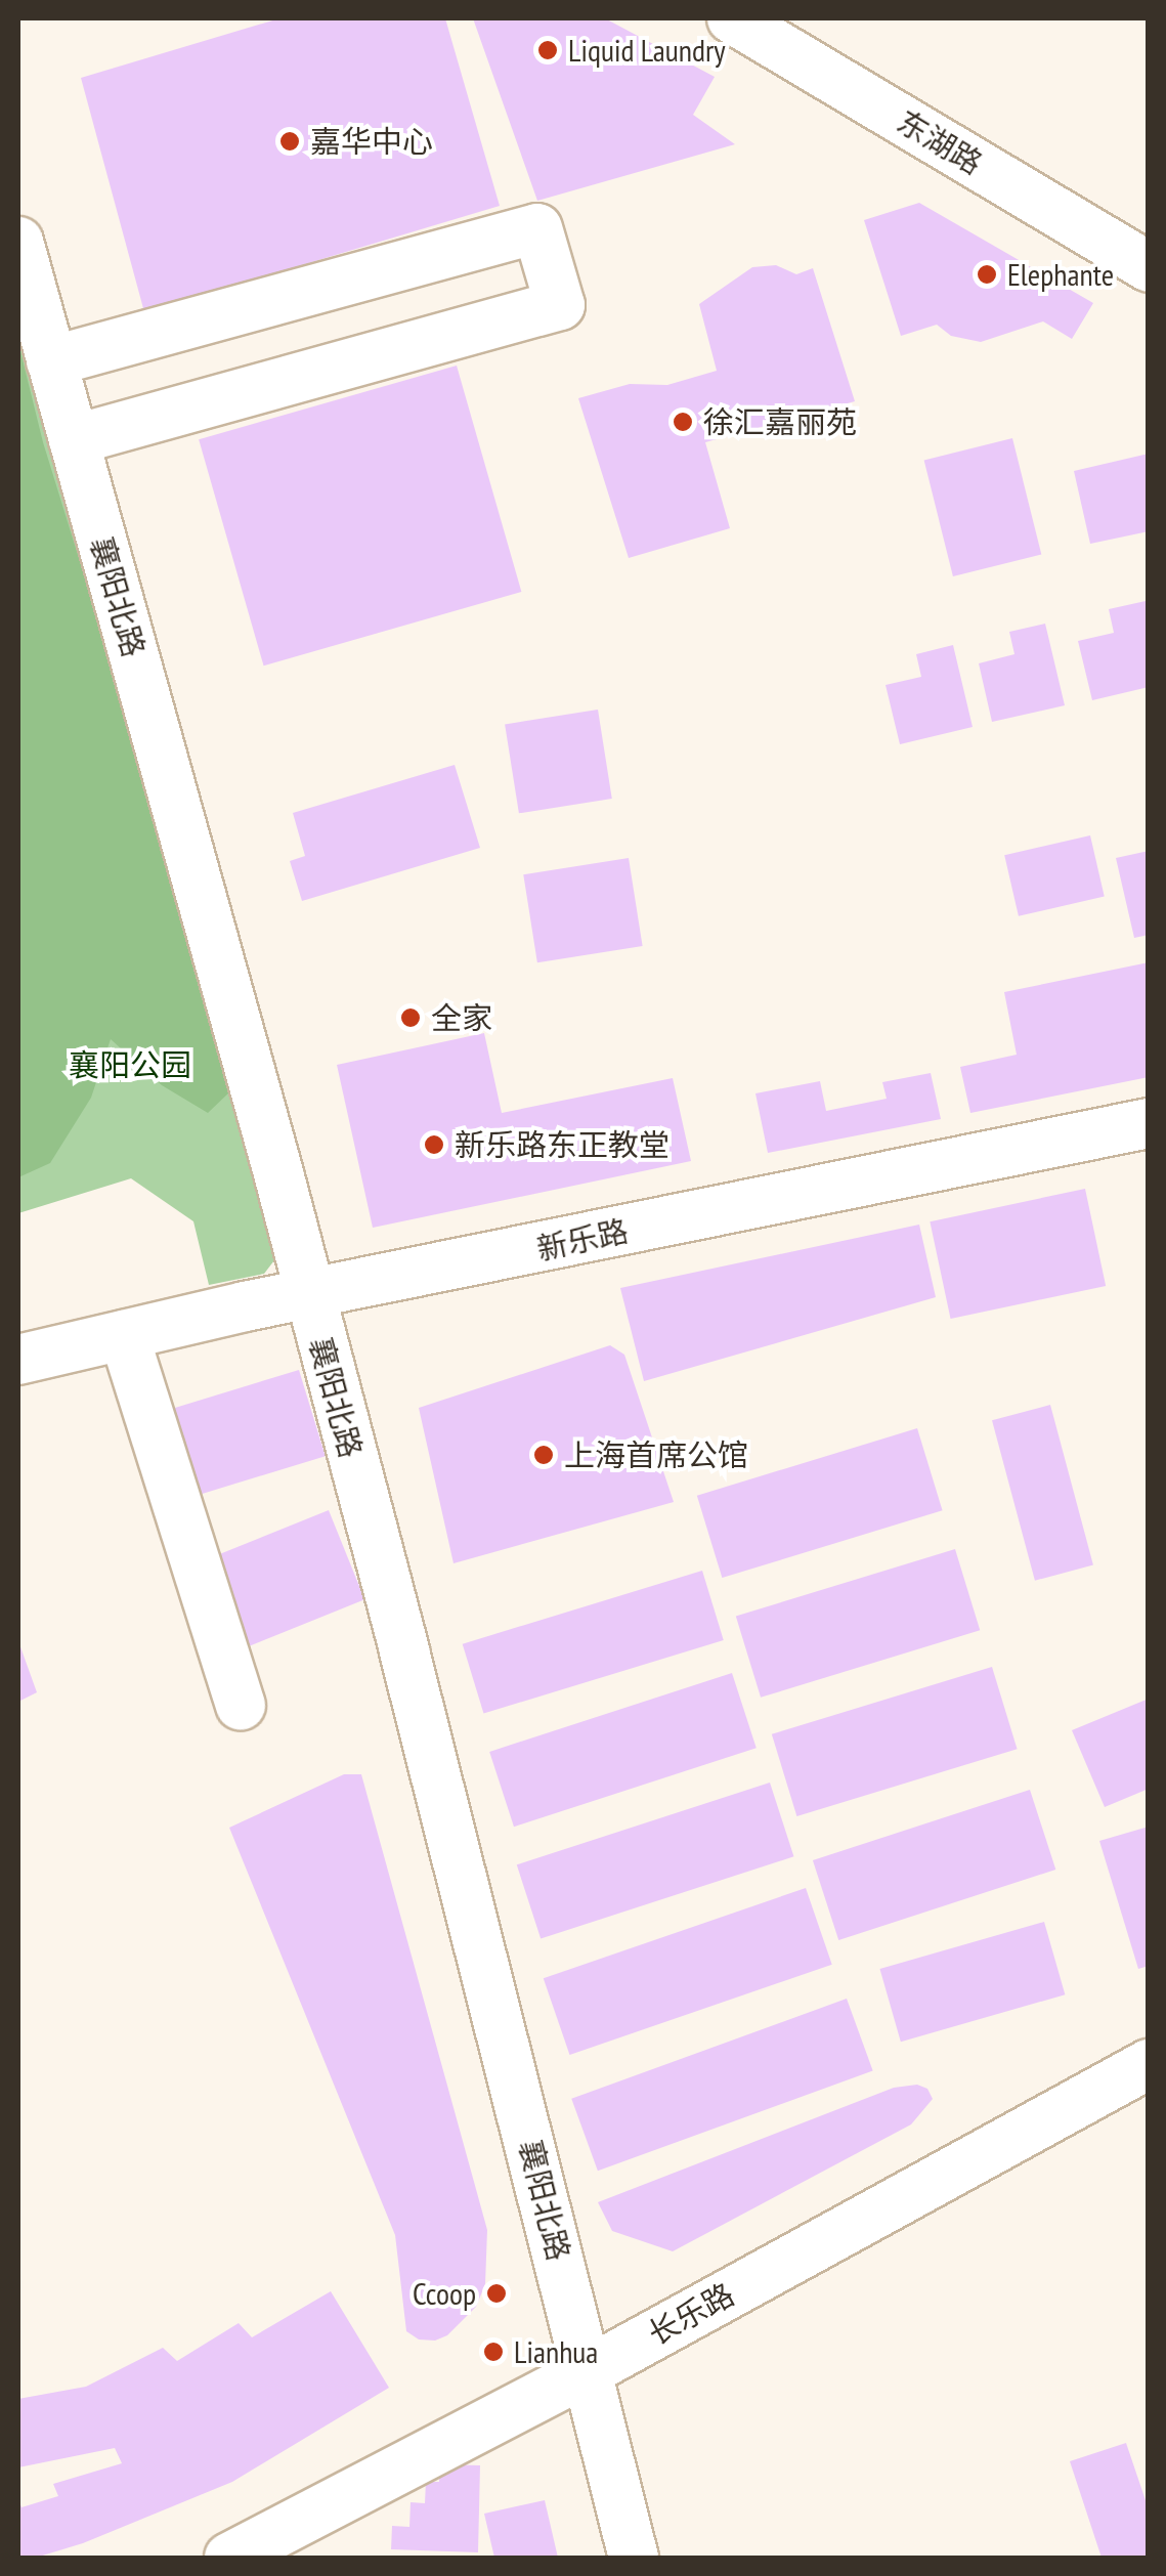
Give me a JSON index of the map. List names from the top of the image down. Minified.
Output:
{"streets":{"street":["东湖路","襄阳北路","新乐路","长乐路"]},"crossings":[["襄阳北路","新乐路"],["襄阳北路","长乐路"]],"parks":["襄阳公园"],"places":["Liquid Laundry","嘉华中心","Elephante","徐汇嘉丽苑","全家","新乐路东正教堂","上海首席公馆","Ccoop","Lianhua"]}
